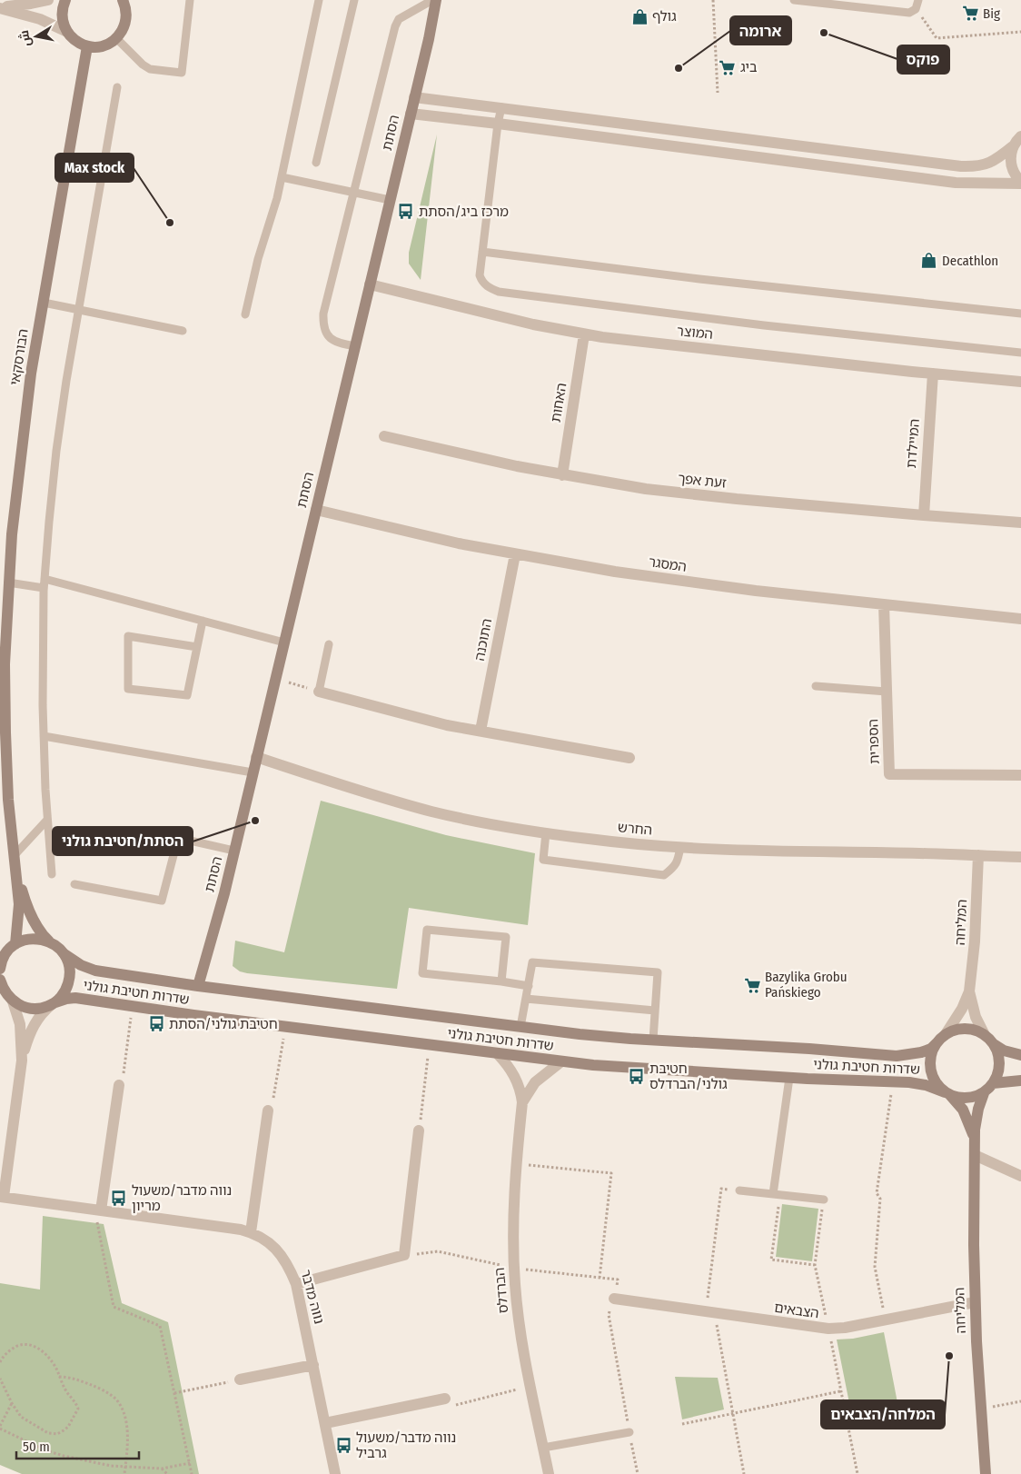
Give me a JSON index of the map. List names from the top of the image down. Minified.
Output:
{"streets":{"street":["הסתת","המוצר","הבורסקאי","האחות","המיילדת","זעת אפך","המסגר","התוכנה","הספרית","החרש","המליחה","שדרות חטיבת גולני","הברדלס","נווה מדבר","הצבאים"]},"crossings":[["הסתת","המוצר"],["הסתת","המסגר"],["הסתת","החרש"],["הסתת","שדרות חטיבת גולני"],["המוצר","האחות"],["המוצר","המיילדת"],["הבורסקאי","שדרות חטיבת גולני"],["האחות","זעת אפך"],["המיילדת","זעת אפך"],["המסגר","התוכנה"],["המסגר","הספרית"],["החרש","המליחה"],["המליחה","שדרות חטיבת גולני"],["המליחה","הצבאים"],["שדרות חטיבת גולני","הברדלס"]],"places":{"supermarket":["Big","ביג","Bazylika Grobu Pańskiego"],"shop":["גולף","Decathlon"],"other":["פוקס","ארומה","Max stock","הסתת/חטיבת גולני","המלחה/הצבאים"],"bus stop":["מרכז ביג/הסתת","חטיבת גולני/הסתת","חטיבת גולני/הברדלס","נווה מדבר/משעול מריון","נווה מדבר/משעול גרביל"]},"scale_bar":"50 m","north":"left"}
